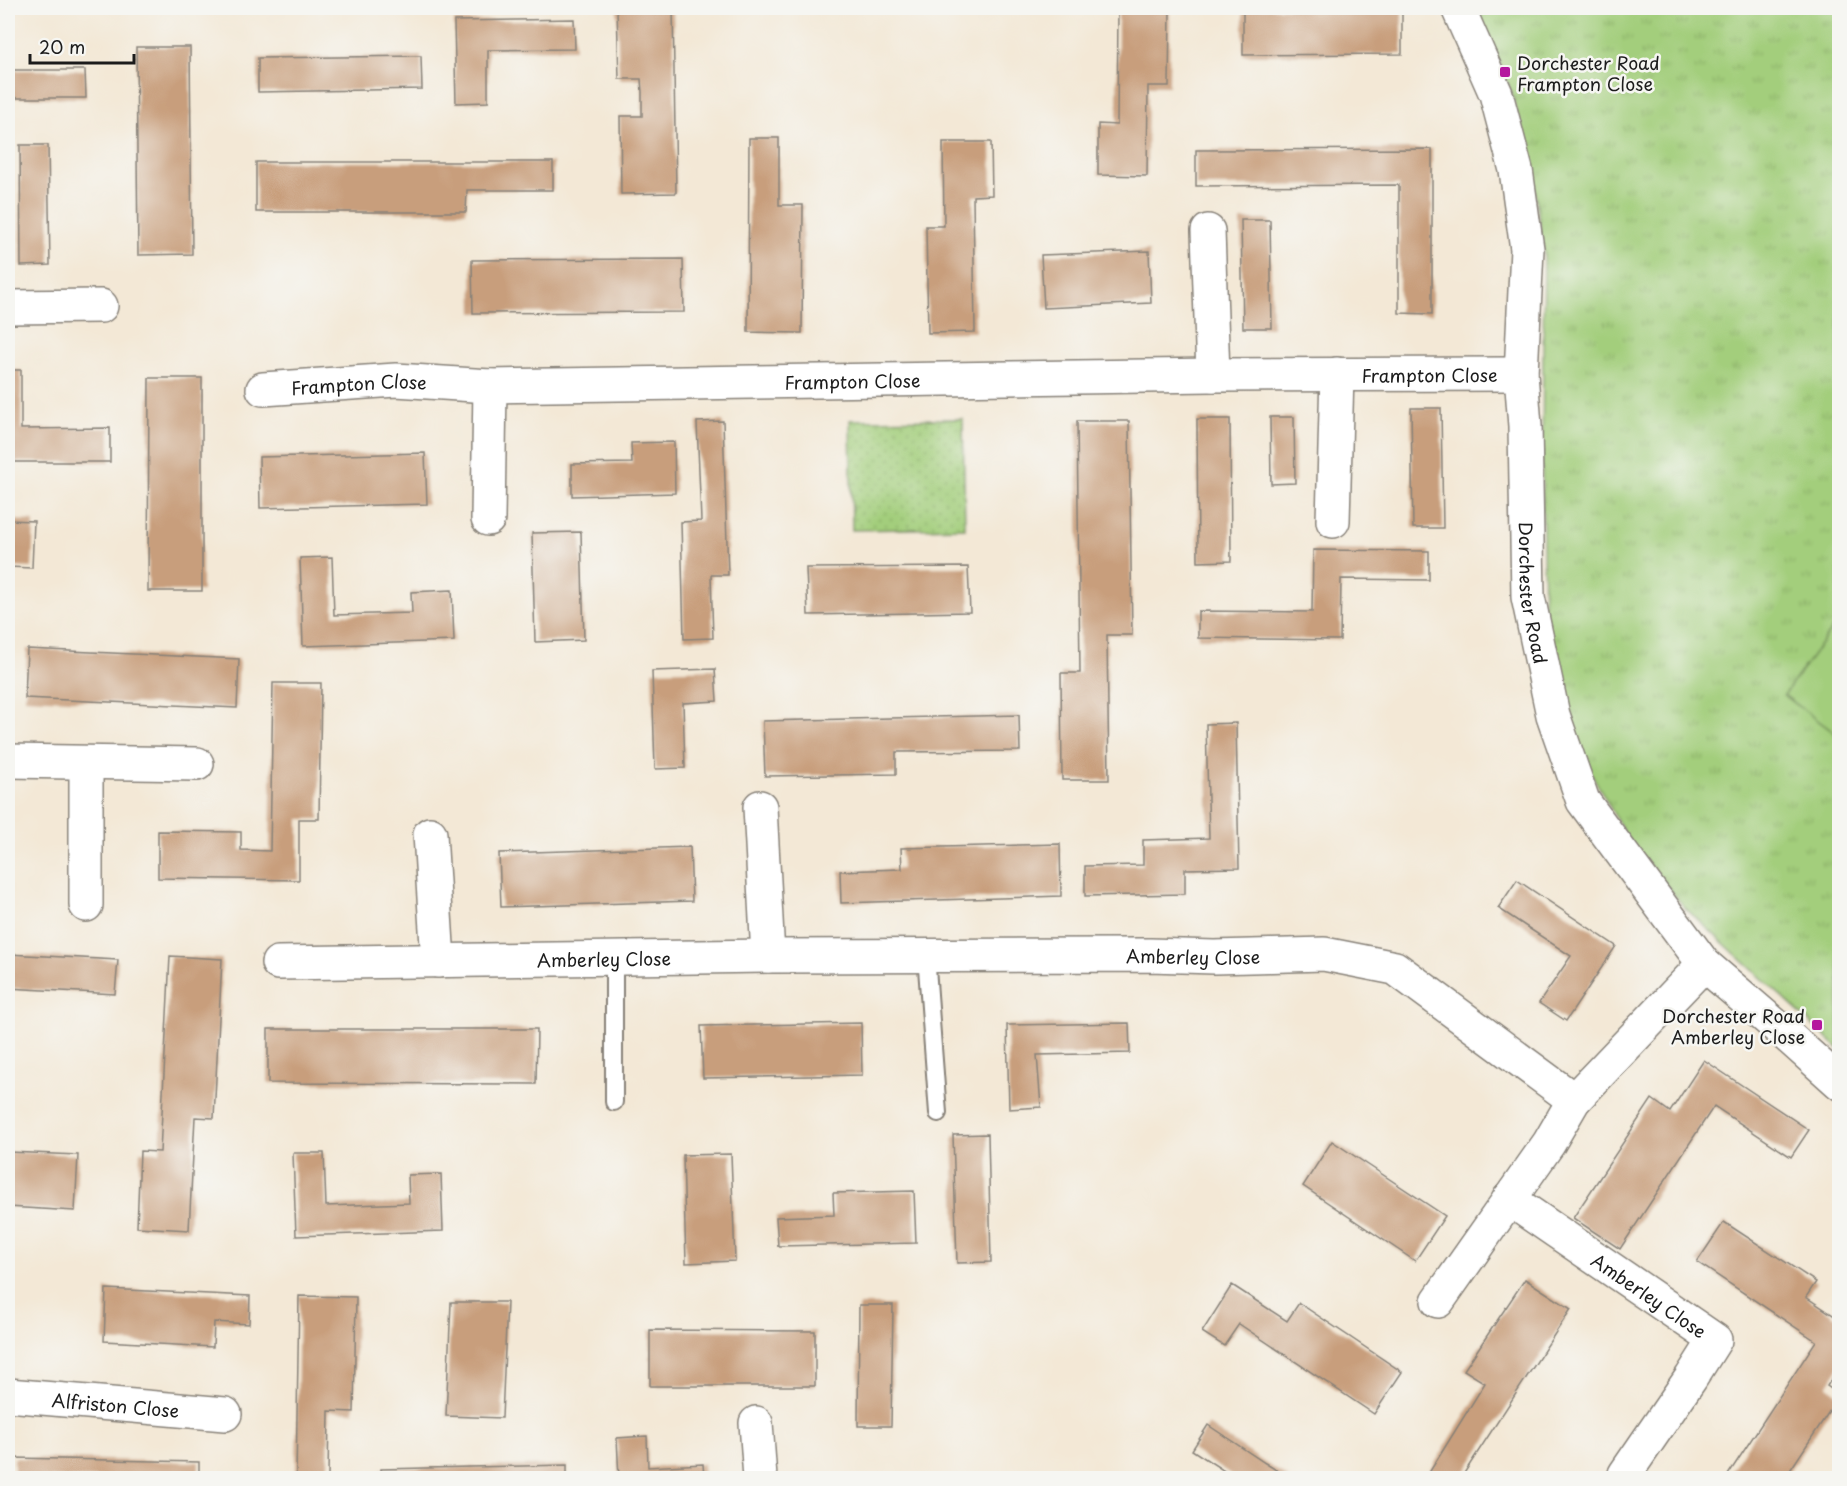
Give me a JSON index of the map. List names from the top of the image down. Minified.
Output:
{"streets":{"street":["Frampton Close","Dorchester Road","Amberley Close","Alfriston Close"]},"crossings":[["Frampton Close","Dorchester Road"]],"places":{"transit":["Dorchester Road Frampton Close","Dorchester Road Amberley Close"]},"scale_bar":"20 m"}
